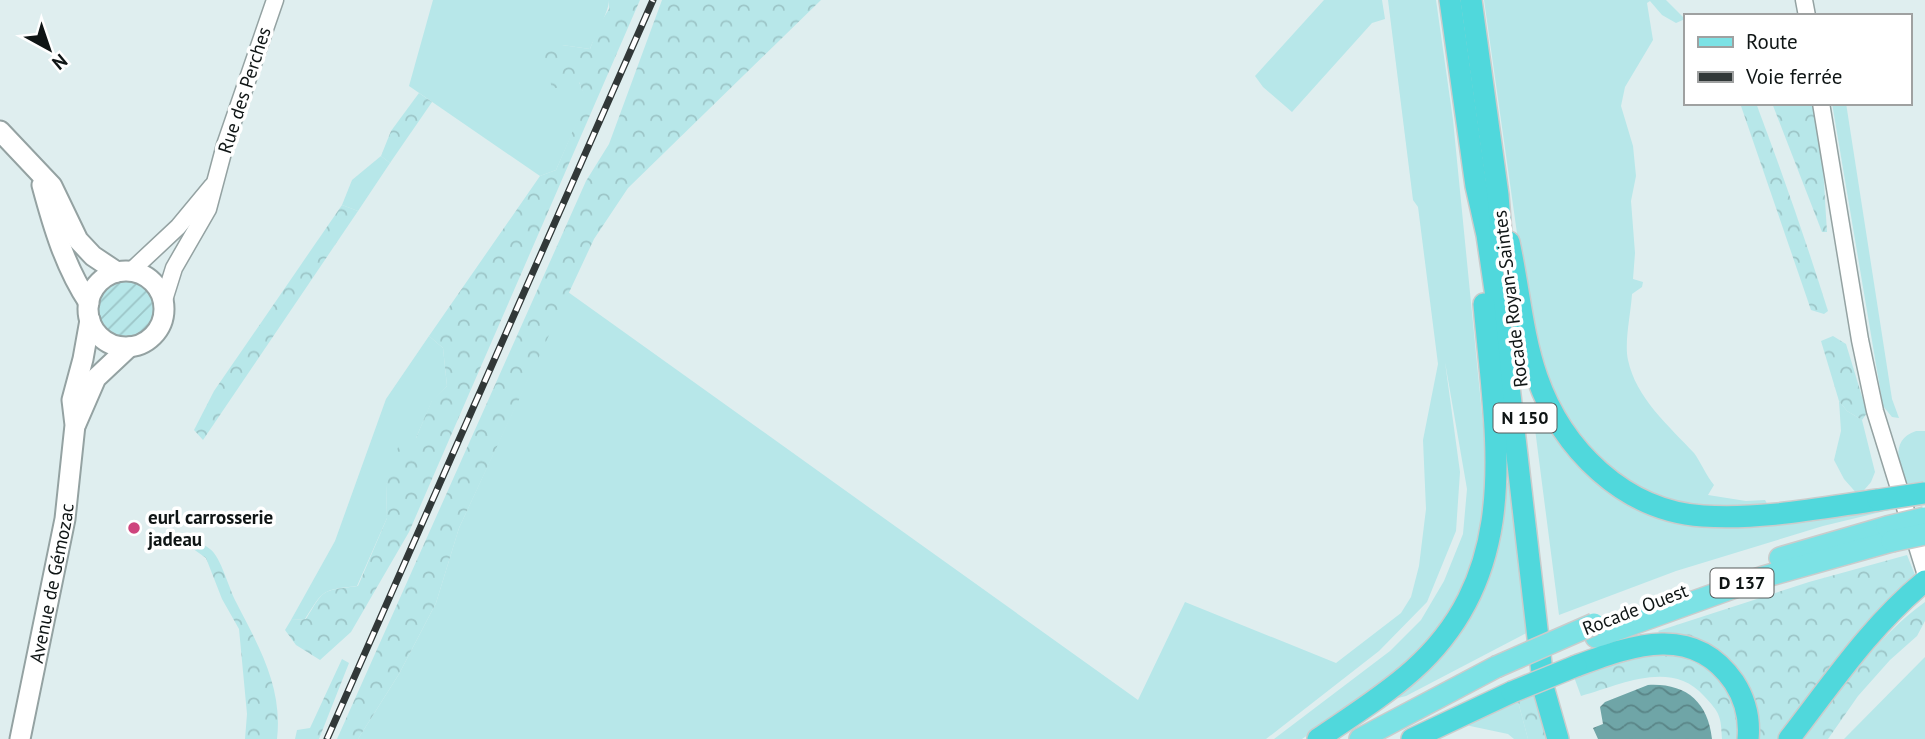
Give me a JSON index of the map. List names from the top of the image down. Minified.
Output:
{"streets":{"highway":["Rocade Royan-Saintes","N 150"],"main road":["Avenue de Gémozac","D 137","Rocade Ouest"],"street":["Rue des Perches"]},"crossings":[["Rue des Perches","Avenue de Gémozac"]],"places":["eurl carrosserie jadeau"],"legend":["Route","Voie ferrée"],"north":"bottom right"}
